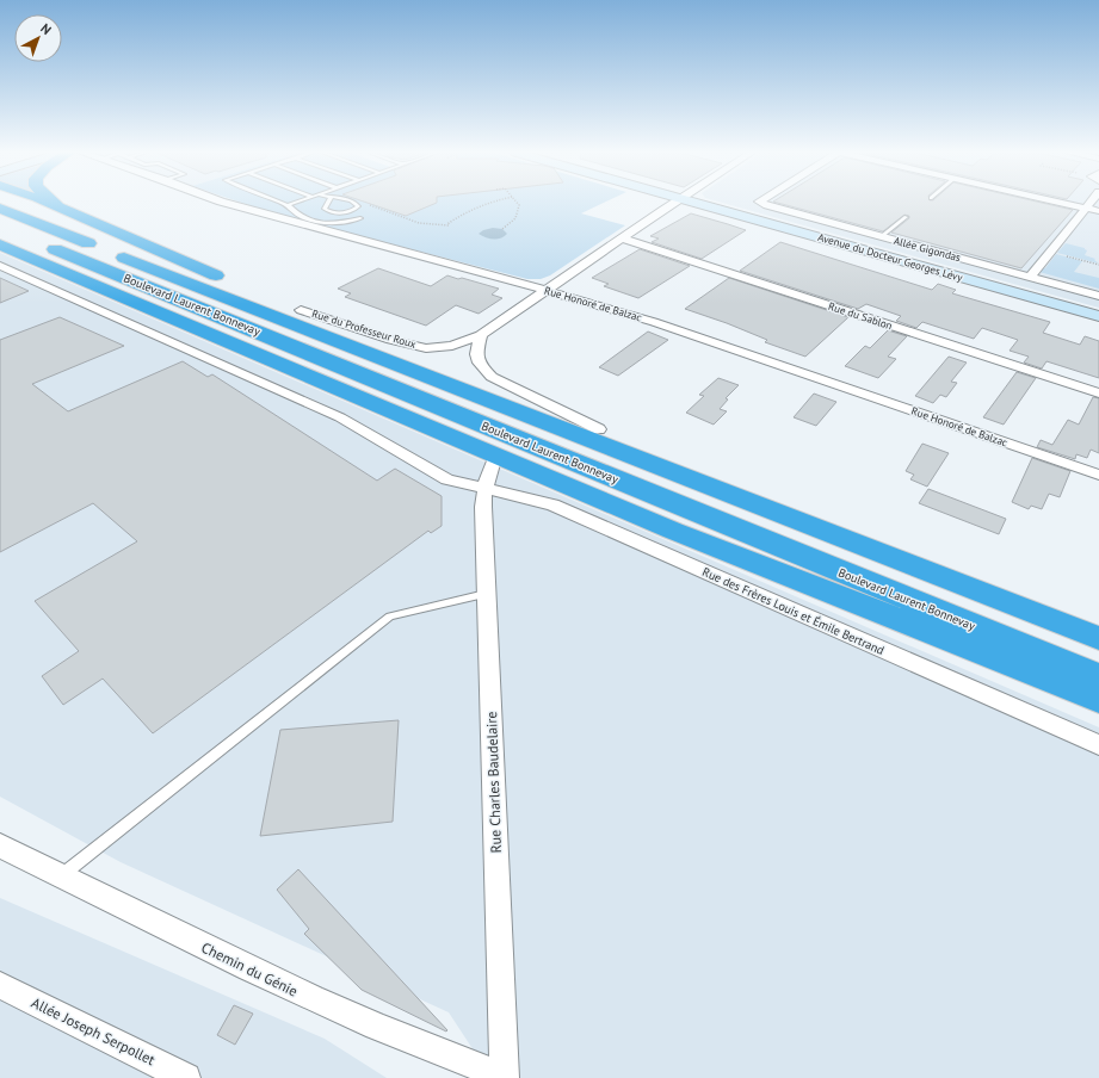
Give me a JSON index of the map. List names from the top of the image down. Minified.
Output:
{"streets":{"highway":["Boulevard Laurent Bonnevay"],"street":["Allée Gigondas","Avenue du Docteur Georges Lévy","Rue Honoré de Balzac","Rue du Sablon","Rue du Professeur Roux","Rue des Frères Louis et Émile Bertrand","Rue Charles Baudelaire","Chemin du Génie","Allée Joseph Serpollet"]},"crossings":[["Rue Honoré de Balzac","Rue du Professeur Roux"],["Rue du Sablon","Rue du Professeur Roux"],["Rue des Frères Louis et Émile Bertrand","Rue Charles Baudelaire"],["Rue Charles Baudelaire","Chemin du Génie"]],"north":"top right"}
